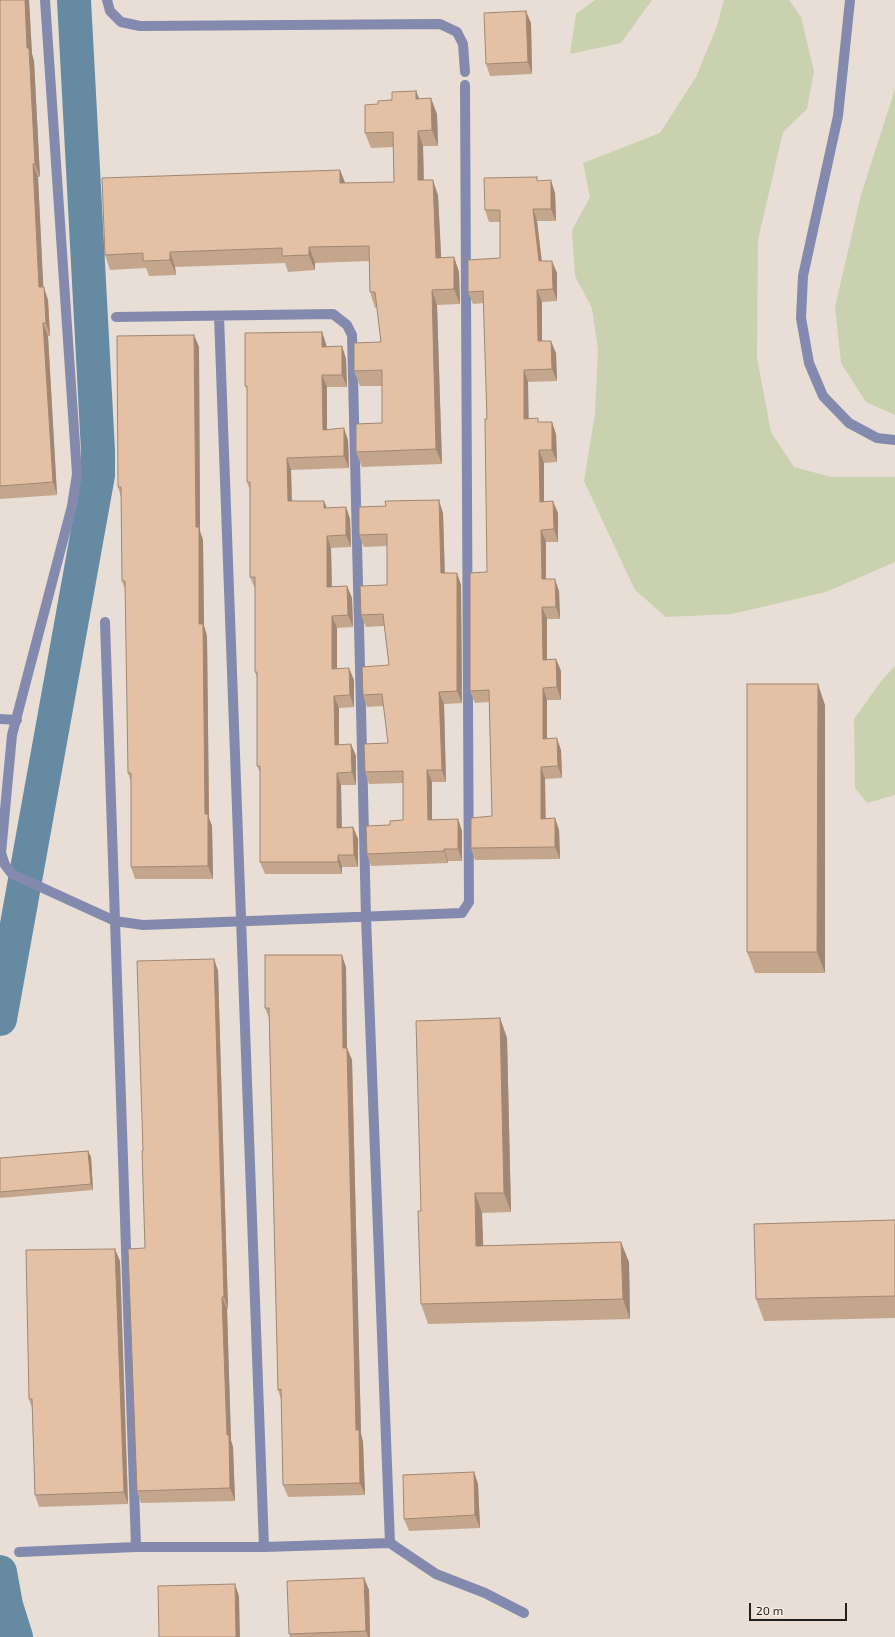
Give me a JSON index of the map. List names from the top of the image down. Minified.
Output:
{"scale_bar":"20 m"}
